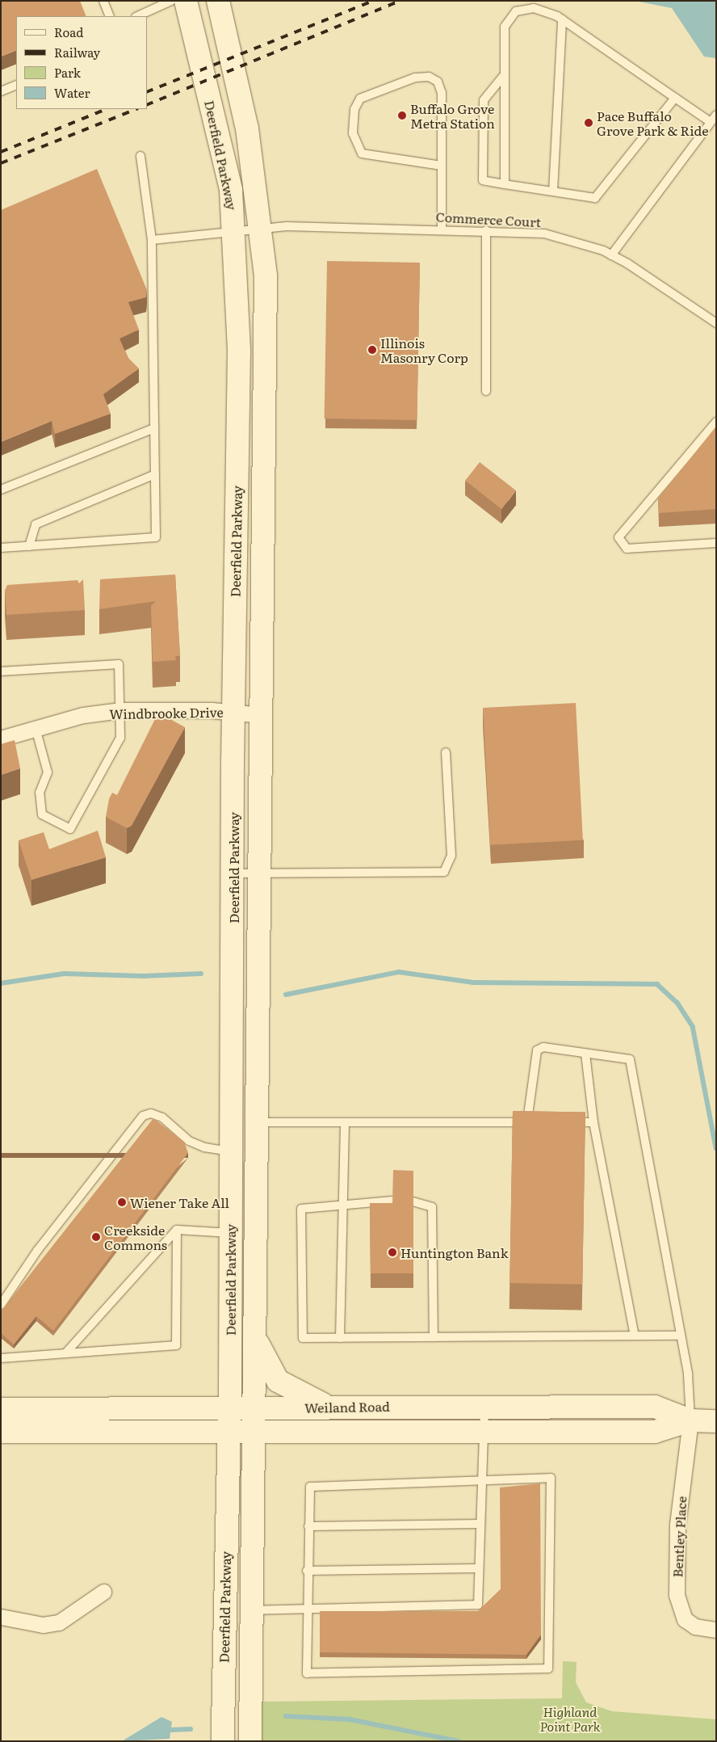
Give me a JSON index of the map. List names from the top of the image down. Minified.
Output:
{"streets":{"main road":["Deerfield Parkway","Weiland Road"],"street":["Windbrooke Drive","Bentley Place"],"lane":["Commerce Court"]},"crossings":[["Deerfield Parkway","Commerce Court"],["Deerfield Parkway","Windbrooke Drive"],["Deerfield Parkway","Weiland Road"],["Weiland Road","Bentley Place"]],"parks":["Highland Point Park"],"places":["Buffalo Grove Metra Station","Pace Buffalo Grove Park & Ride","Illinois Masonry Corp","Wiener Take All","Creekside Commons","Huntington Bank"],"legend":["Road","Railway","Park","Water"]}
